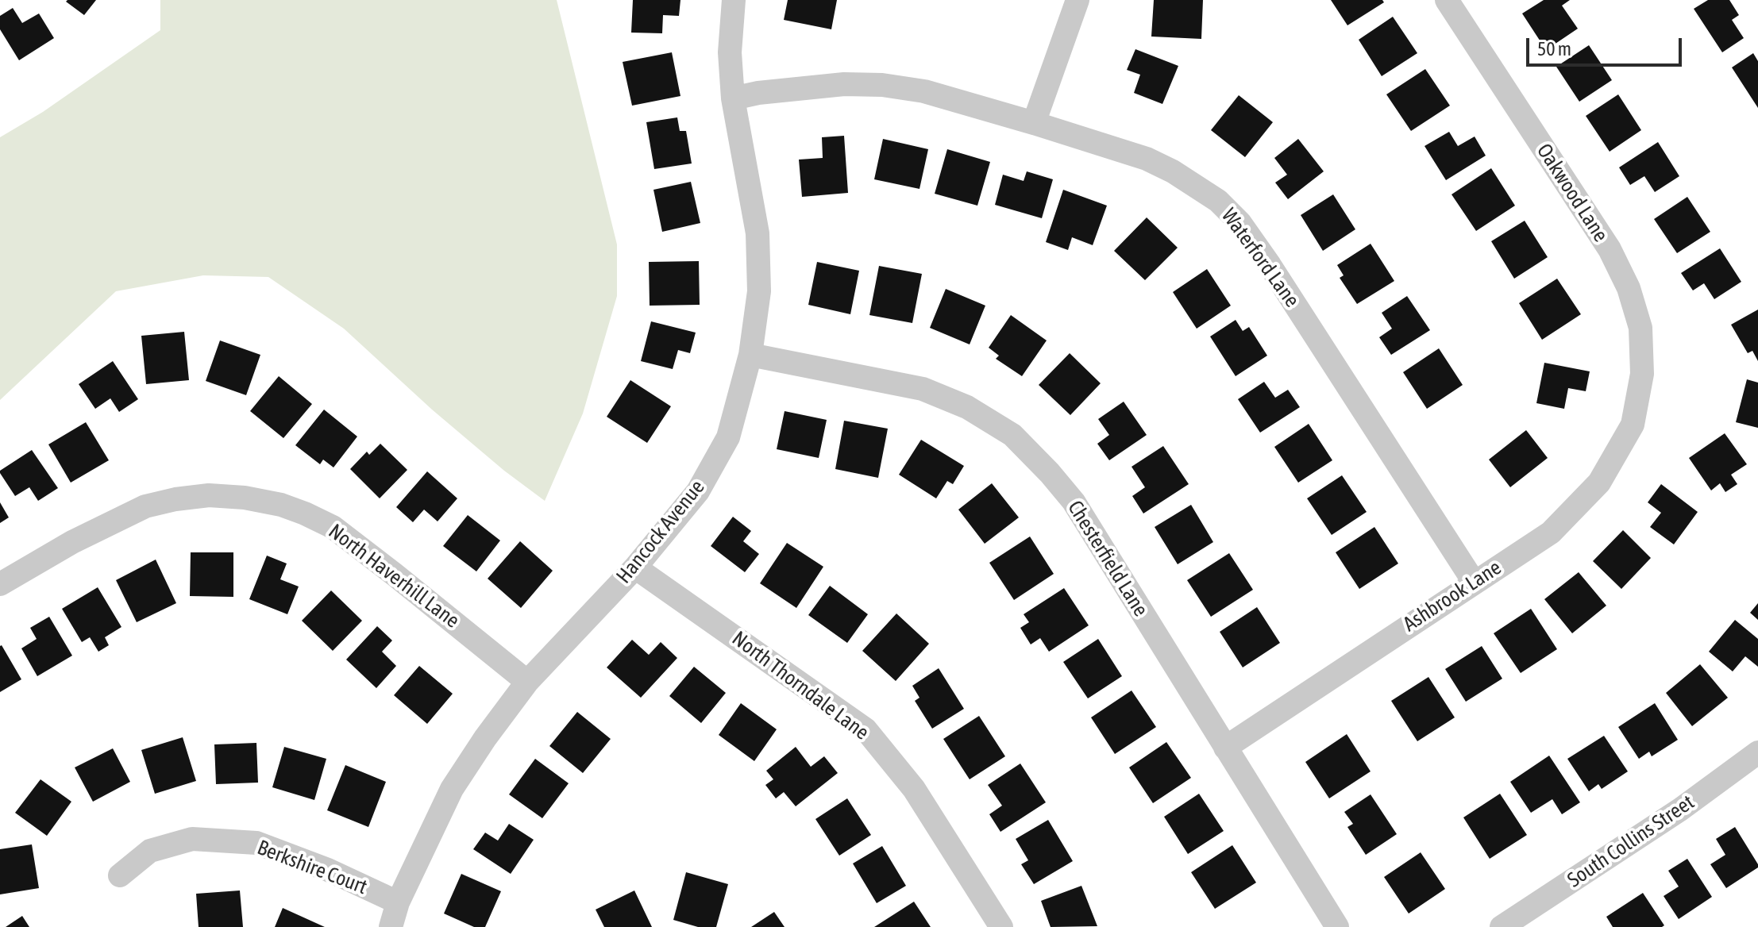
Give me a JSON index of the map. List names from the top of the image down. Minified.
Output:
{"streets":{"street":["Oakwood Lane","Waterford Lane","Hancock Avenue","Chesterfield Lane","North Haverhill Lane","Ashbrook Lane","North Thorndale Lane","South Collins Street","Berkshire Court"]},"crossings":[["Oakwood Lane","Ashbrook Lane"],["Waterford Lane","Hancock Avenue"],["Waterford Lane","Ashbrook Lane"],["Hancock Avenue","Chesterfield Lane"],["Hancock Avenue","North Haverhill Lane"],["Hancock Avenue","North Thorndale Lane"],["Hancock Avenue","Berkshire Court"],["Chesterfield Lane","Ashbrook Lane"]],"scale_bar":"50 m"}
